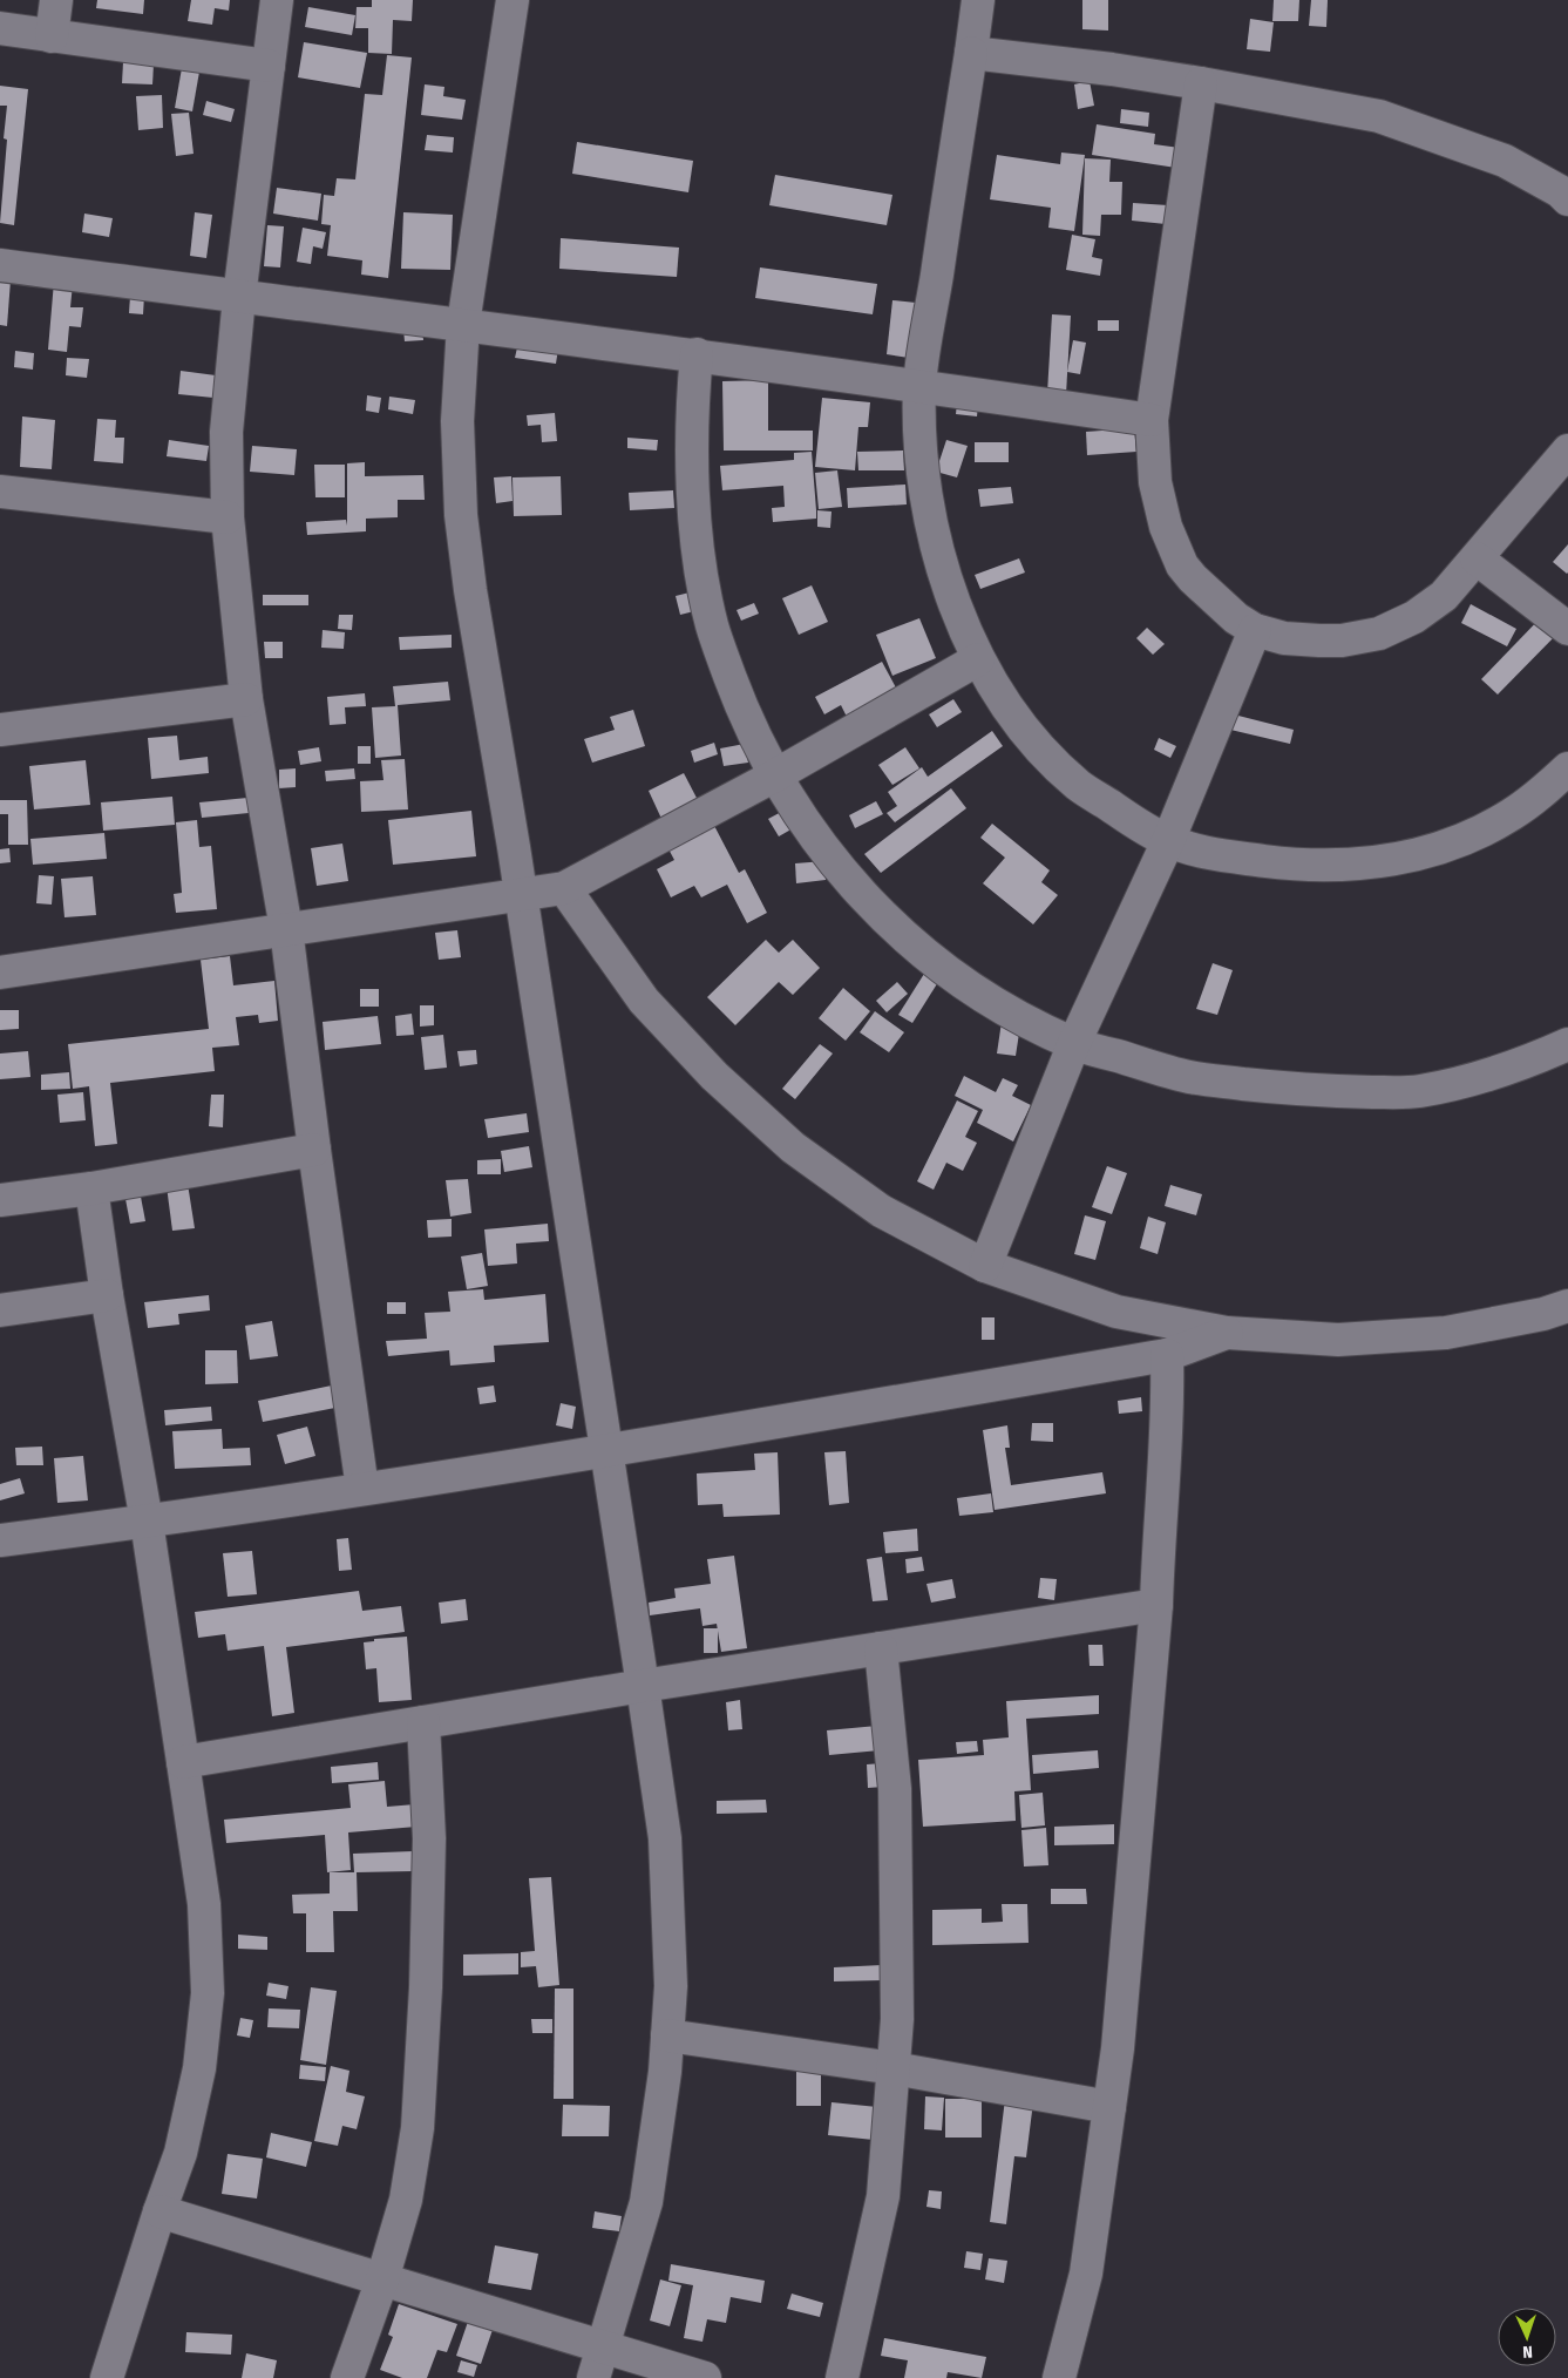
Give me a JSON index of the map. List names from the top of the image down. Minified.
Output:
{"north":"bottom"}
